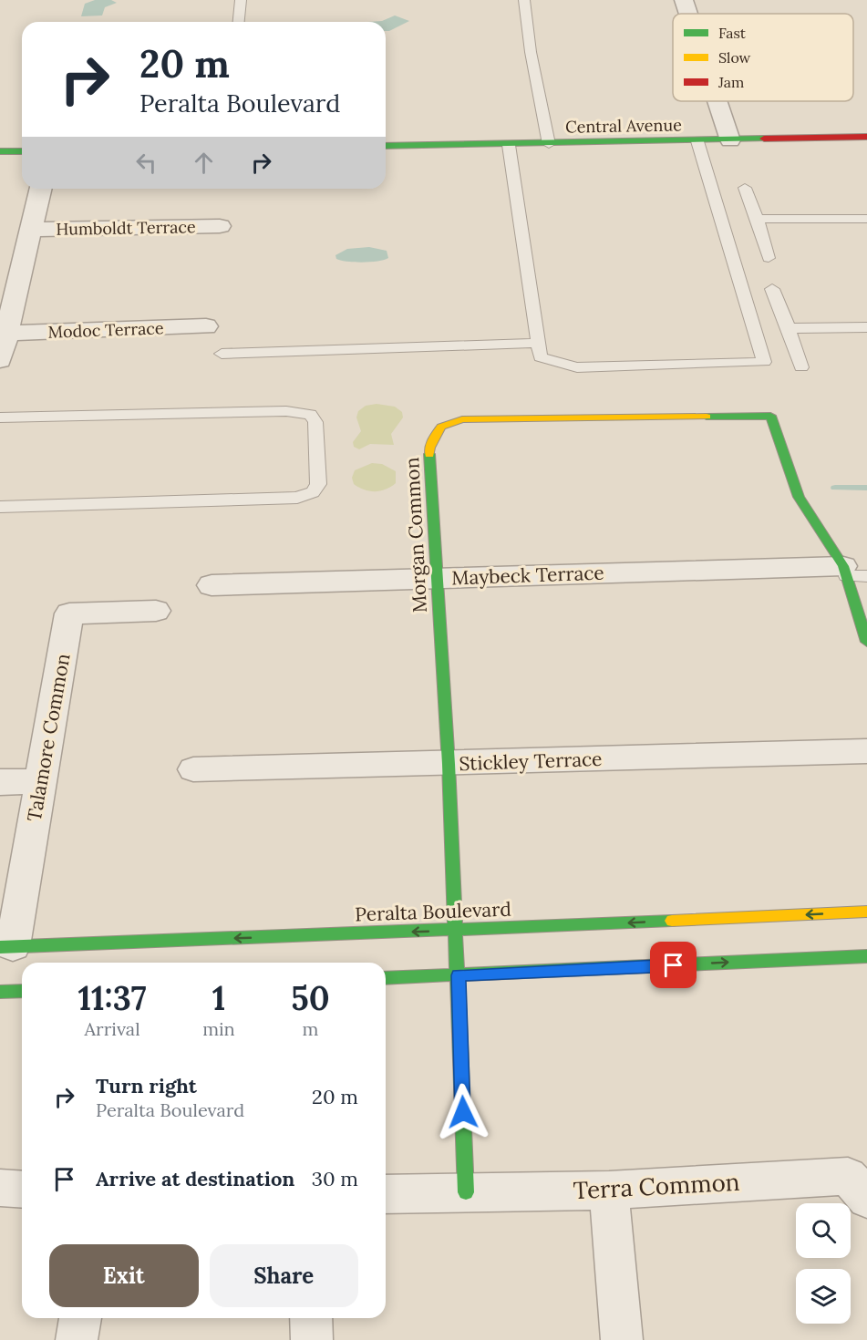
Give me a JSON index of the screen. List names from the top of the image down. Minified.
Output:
{"streets":{"street":["Central Avenue","Humboldt Terrace","Modoc Terrace","Morgan Common","Maybeck Terrace","Talamore Common","Stickley Terrace","Peralta Boulevard","Terra Common"]},"crossings":[["Morgan Common","Maybeck Terrace"],["Morgan Common","Stickley Terrace"],["Morgan Common","Peralta Boulevard"],["Morgan Common","Terra Common"],["Talamore Common","Peralta Boulevard"]],"legend":["Fast","Slow","Jam"],"page":{"turn":["20 m","Peralta Boulevard"],"eta":["11:37","Arrival","1","min","50","m"],"list":[{"name":"Turn right","note":"Peralta Boulevard","value":"20 m"},{"name":"Arrive at destination","value":"30 m"}],"buttons":["Exit","Share"]}}
